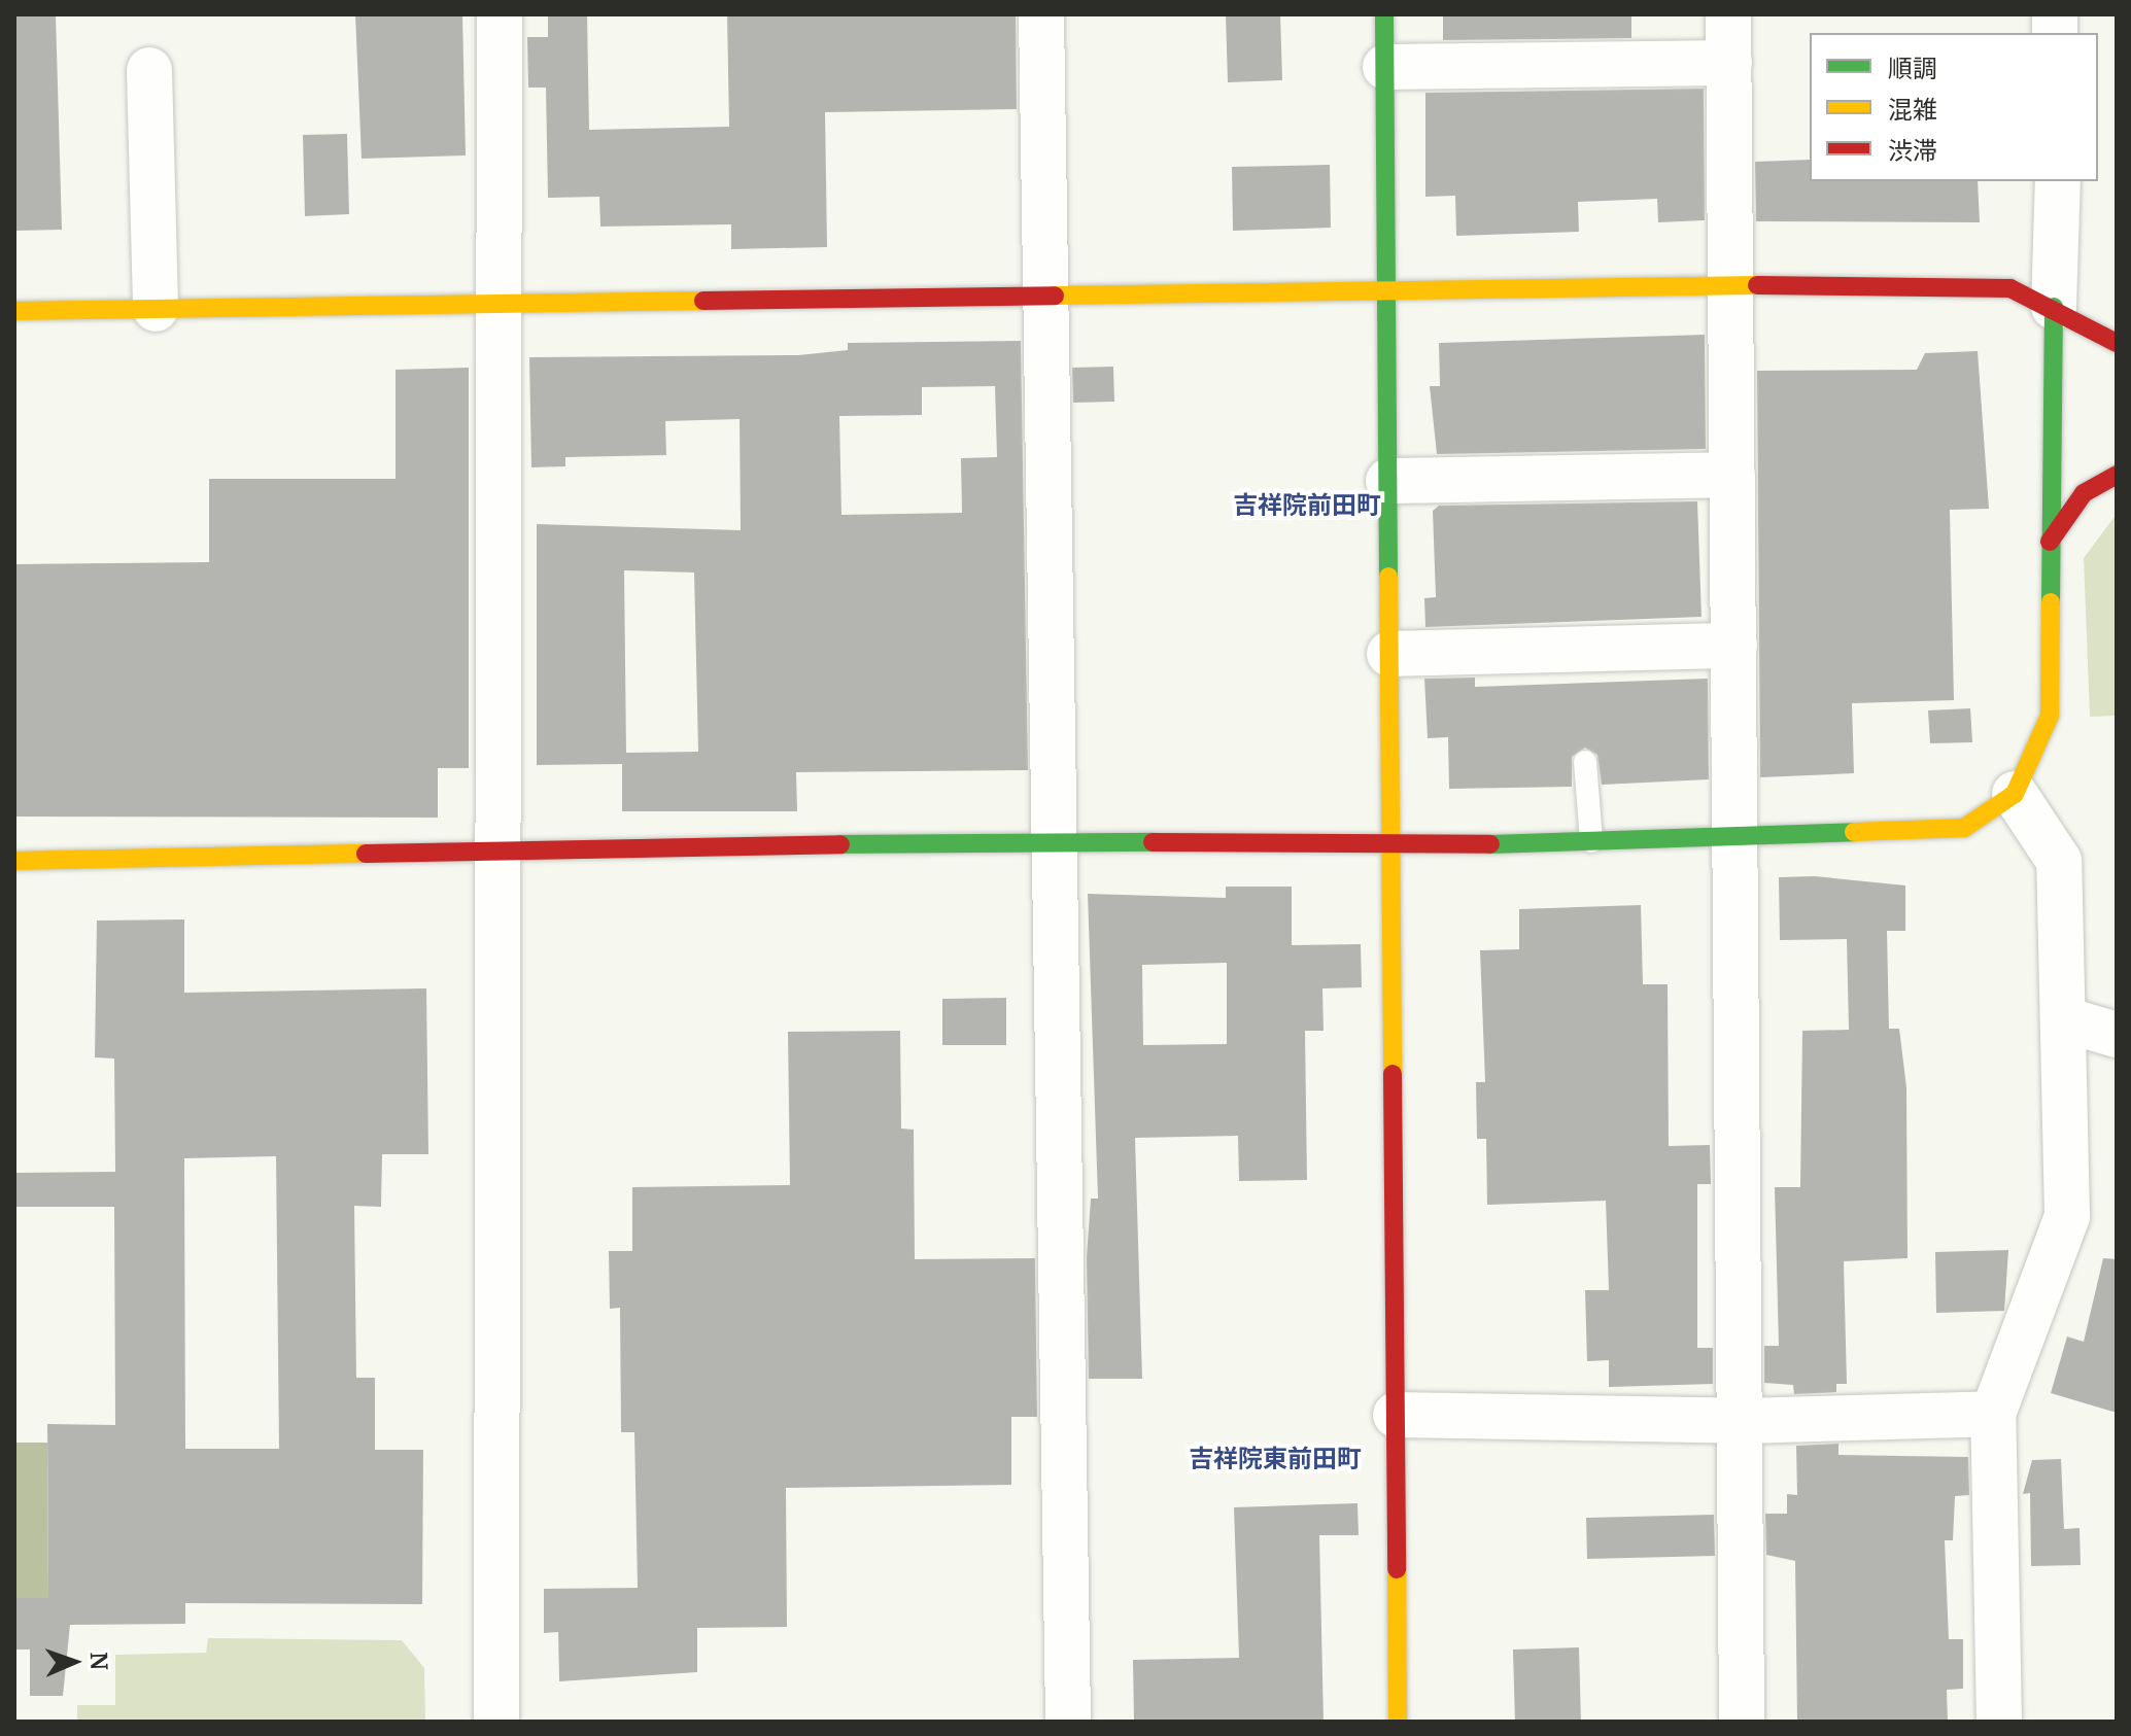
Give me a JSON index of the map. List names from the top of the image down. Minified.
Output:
{"districts":["吉祥院前田町","吉祥院東前田町"],"legend":["順調","混雑","渋滞"],"north":"right"}
